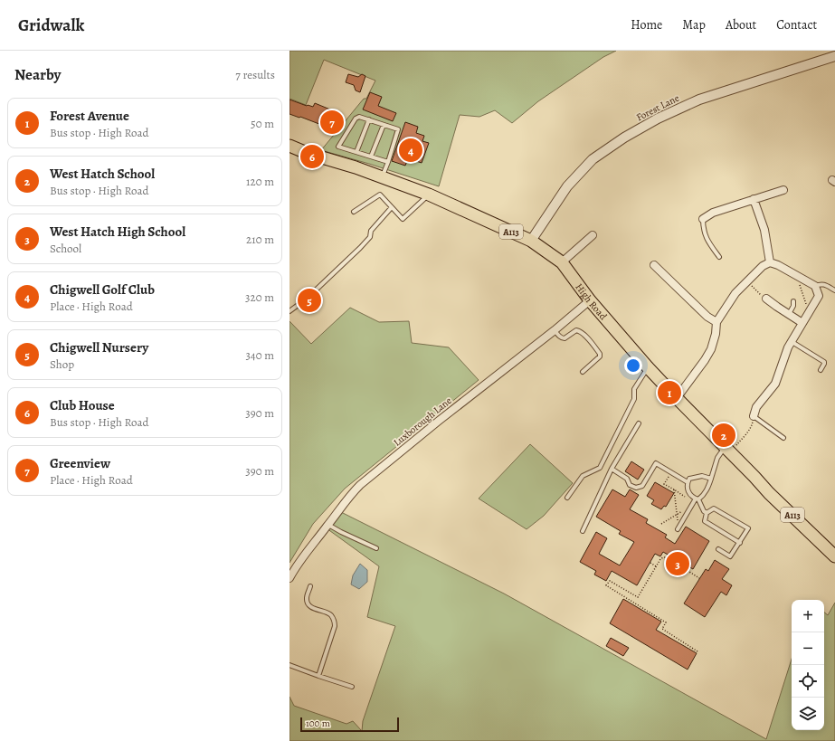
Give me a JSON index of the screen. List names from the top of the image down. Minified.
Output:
{"streets":{"main road":["A113","High Road"],"street":["Forest Lane","Luxborough Lane"]},"crossings":[["Forest Lane","High Road"],["High Road","Luxborough Lane"]],"scale_bar":"100 m","page":{"header":"Gridwalk","nav":["Home","Map","About","Contact"],"heading":["Nearby","7 results"],"list":[{"mark":"1","name":"Forest Avenue","note":"Bus stop · High Road","value":"50 m"},{"mark":"2","name":"West Hatch School","note":"Bus stop · High Road","value":"120 m"},{"mark":"3","name":"West Hatch High School","note":"School","value":"210 m"},{"mark":"4","name":"Chigwell Golf Club","note":"Place · High Road","value":"320 m"},{"mark":"5","name":"Chigwell Nursery","note":"Shop","value":"340 m"},{"mark":"6","name":"Club House","note":"Bus stop · High Road","value":"390 m"},{"mark":"7","name":"Greenview","note":"Place · High Road","value":"390 m"}],"pins":["7","4","6","5","1","2","3"],"map_buttons":["+","−"],"scale":"100 m"}}
